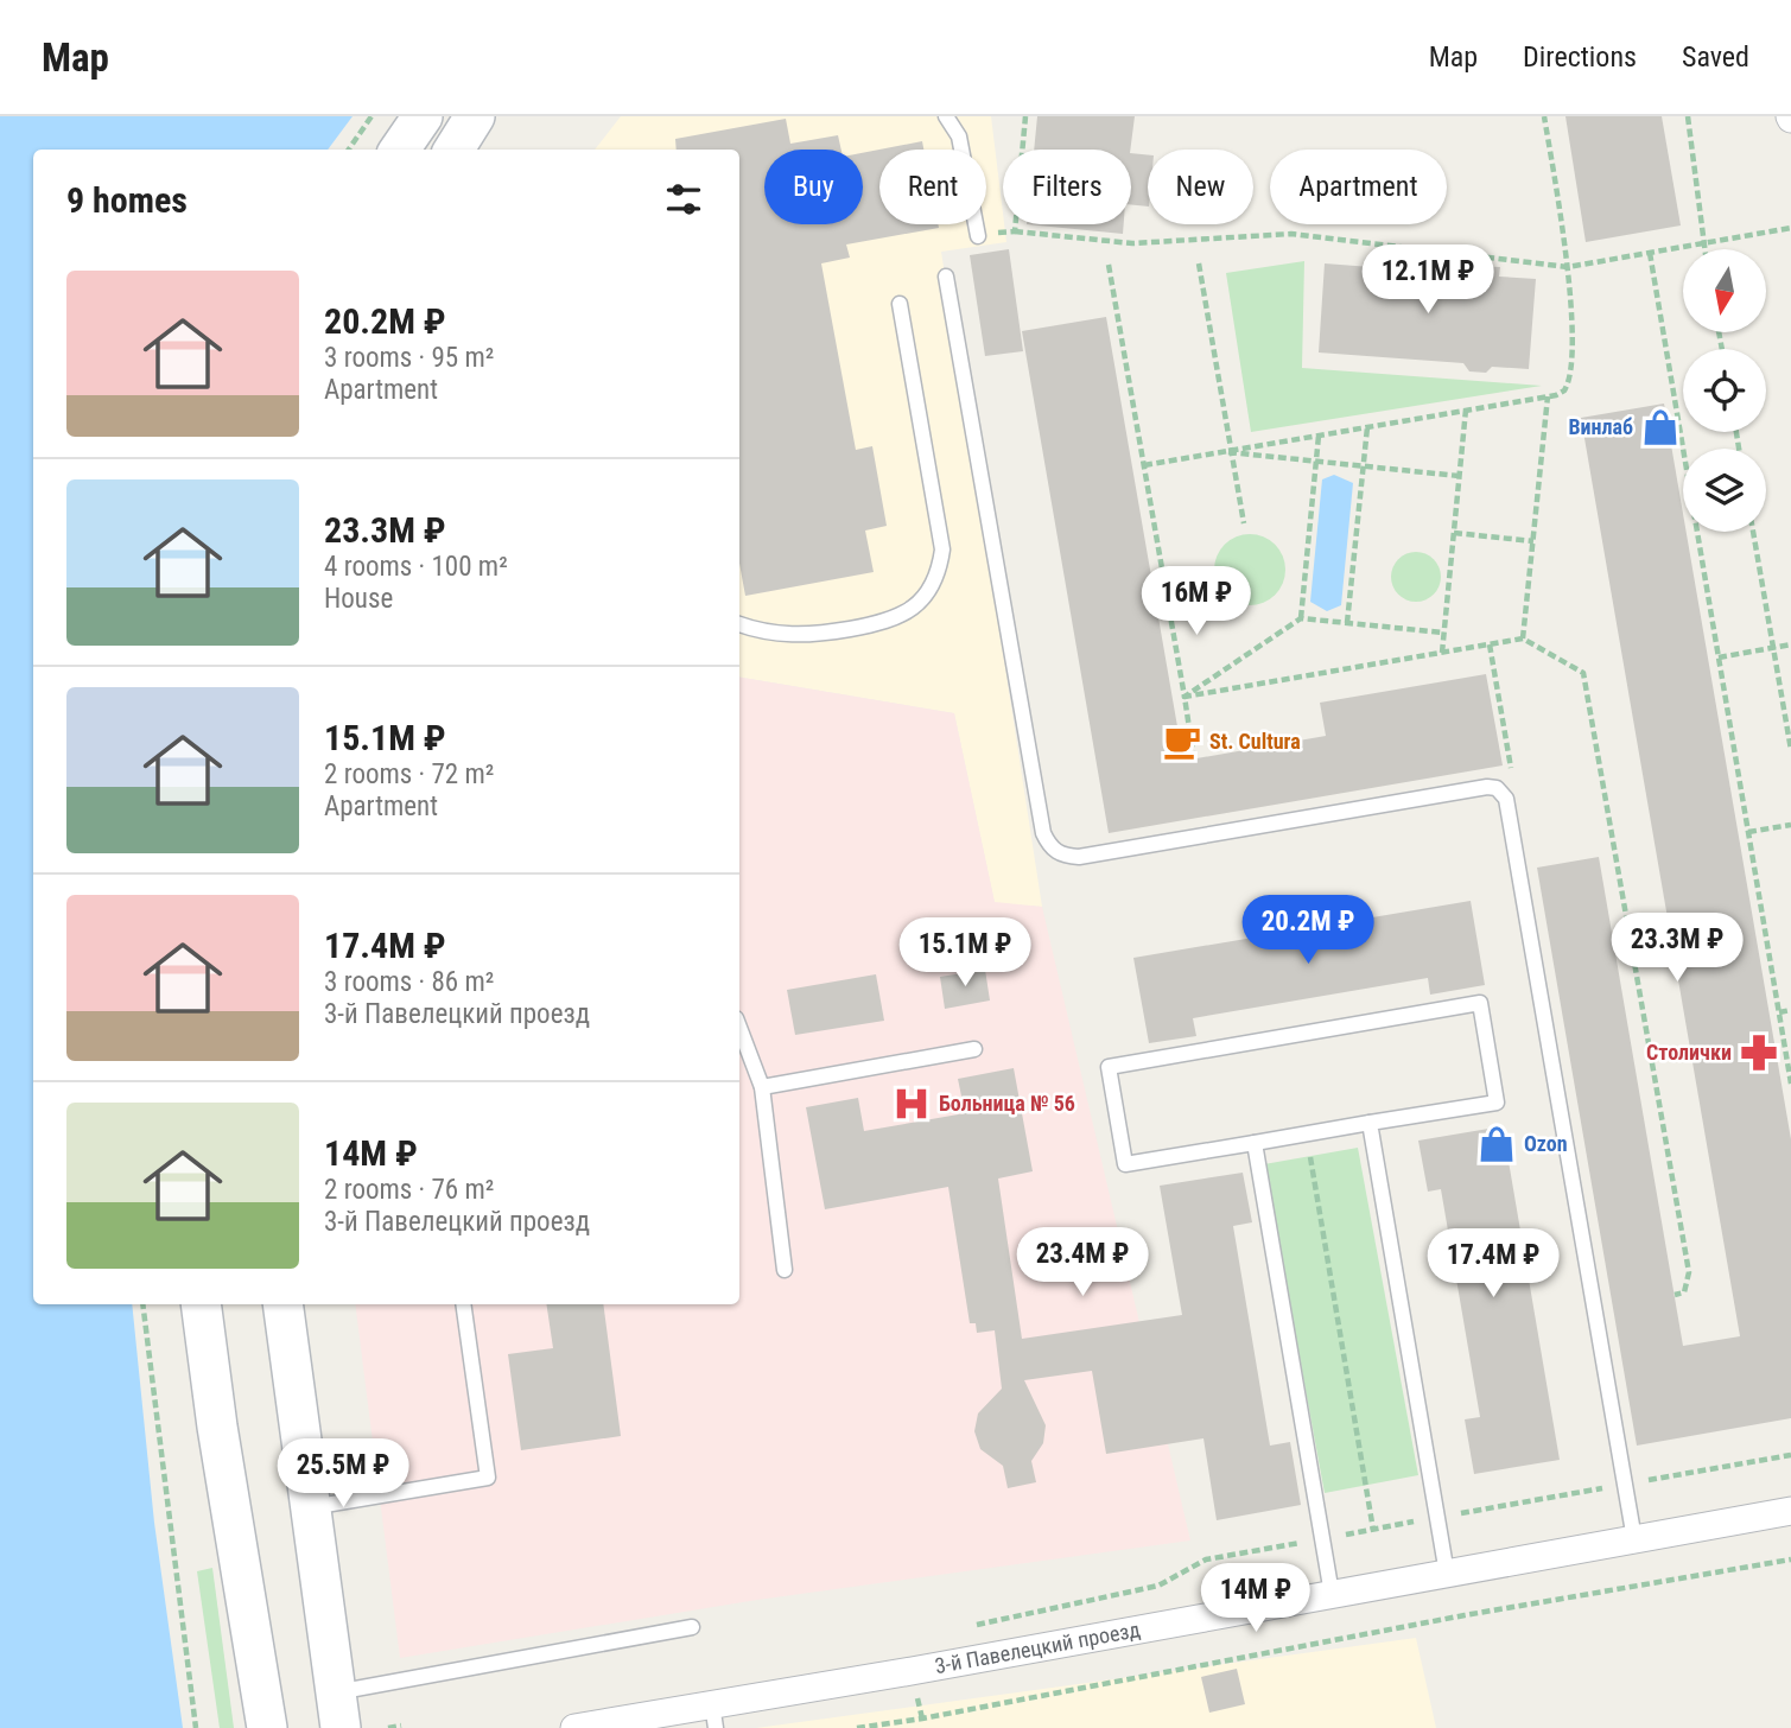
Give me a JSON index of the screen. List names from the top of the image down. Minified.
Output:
{"streets":{"street":["3-й Павелецкий проезд"]},"places":{"shop":["Винлаб","Ozon"],"cafe":["St. Cultura"],"pharmacy":["Столички"],"hospital":["Больница № 56"]},"north":"bottom","page":{"header":"Map","nav":["Map","Directions","Saved"],"chip":["Buy","Rent","Filters","New","Apartment"],"heading":"9 homes","price":["12.1M ₽","16M ₽","20.2M ₽","23.3M ₽","15.1M ₽","23.4M ₽","17.4M ₽","25.5M ₽","14M ₽"],"list":[{"name":"20.2M ₽","note":"3 rooms · 95 m² · Apartment"},{"name":"23.3M ₽","note":"4 rooms · 100 m² · House"},{"name":"15.1M ₽","note":"2 rooms · 72 m² · Apartment"},{"name":"17.4M ₽","note":"3 rooms · 86 m² · 3-й Павелецкий проезд"},{"name":"14M ₽","note":"2 rooms · 76 m² · 3-й Павелецкий проезд"}]}}
